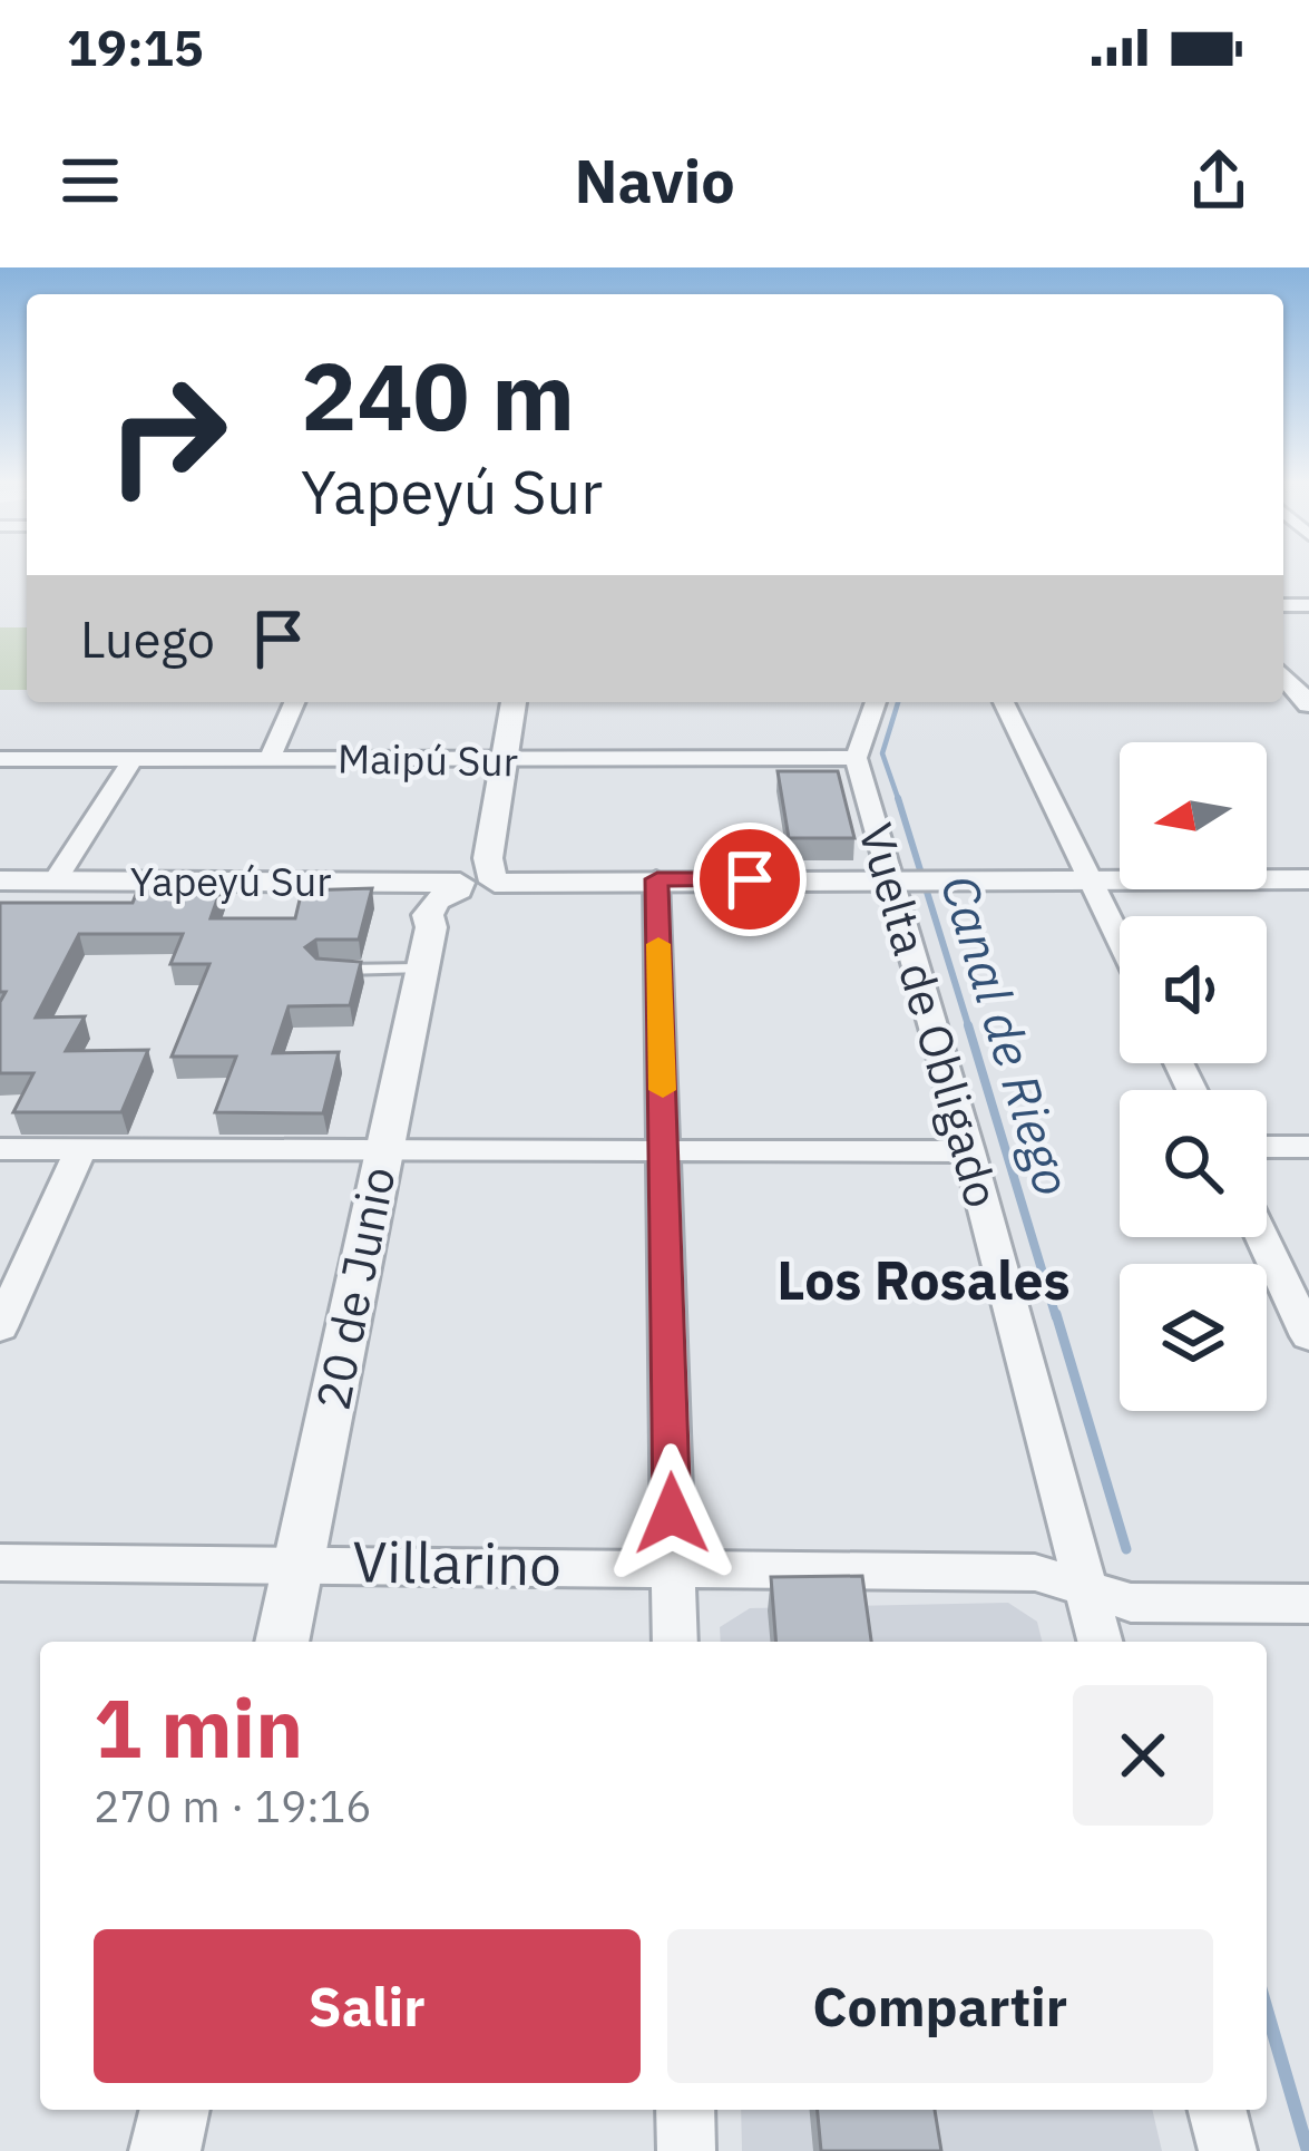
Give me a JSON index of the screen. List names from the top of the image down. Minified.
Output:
{"streets":{"street":["Maipú Sur","Yapeyú Sur","Vuelta de Obligado","20 de Junio","Villarino"]},"crossings":[["Maipú Sur","Vuelta de Obligado"],["Yapeyú Sur","Vuelta de Obligado"],["Yapeyú Sur","20 de Junio"],["Vuelta de Obligado","Villarino"],["20 de Junio","Villarino"]],"districts":["Los Rosales"],"water":["Canal de Riego"],"north":"left","page":{"status":"19:15","header":"Navio","turn":["240 m","Yapeyú Sur"],"then":"Luego","heading":["1 min","270 m · 19:16"],"buttons":["Salir","Compartir"]}}
